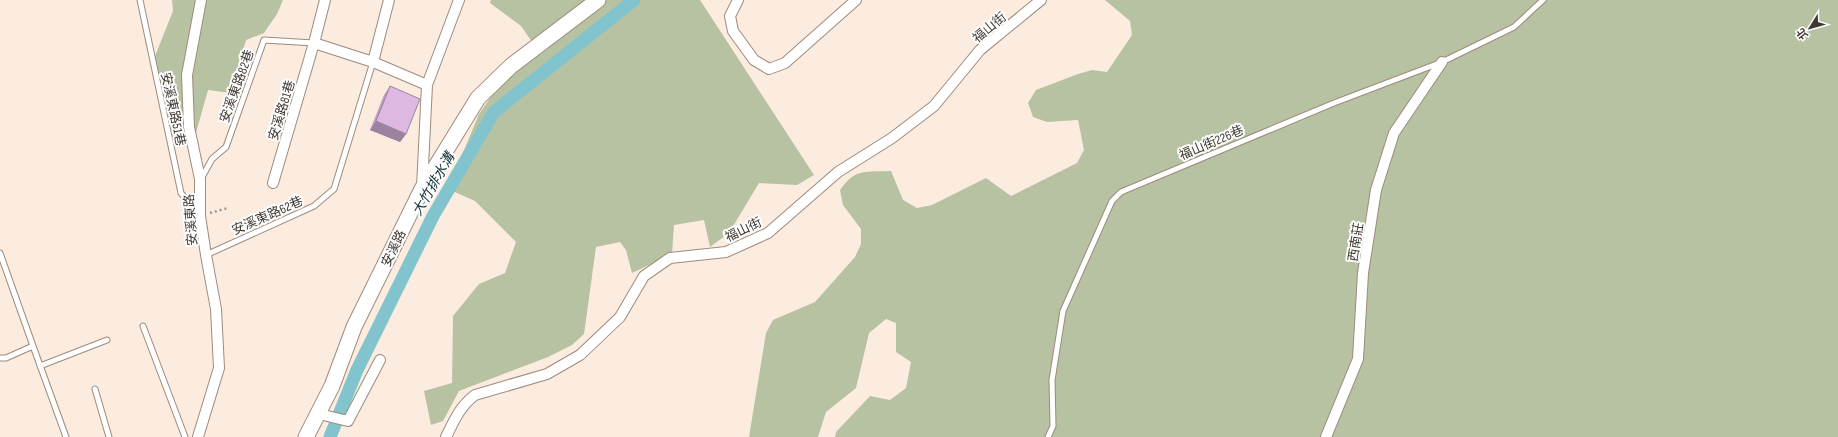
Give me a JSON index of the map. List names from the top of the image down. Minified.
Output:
{"streets":{"street":["福山街","安溪路81巷","安溪東路","西南莊","安溪路"],"lane":["安溪東路82巷","安溪東路51巷","福山街226巷","安溪東路62巷"]},"crossings":[["安溪東路82巷","安溪路81巷"],["安溪東路82巷","安溪東路"],["安溪東路51巷","安溪東路"],["福山街226巷","西南莊"],["安溪東路62巷","安溪東路"]],"water":["大竹排水溝"],"north":"bottom left"}
